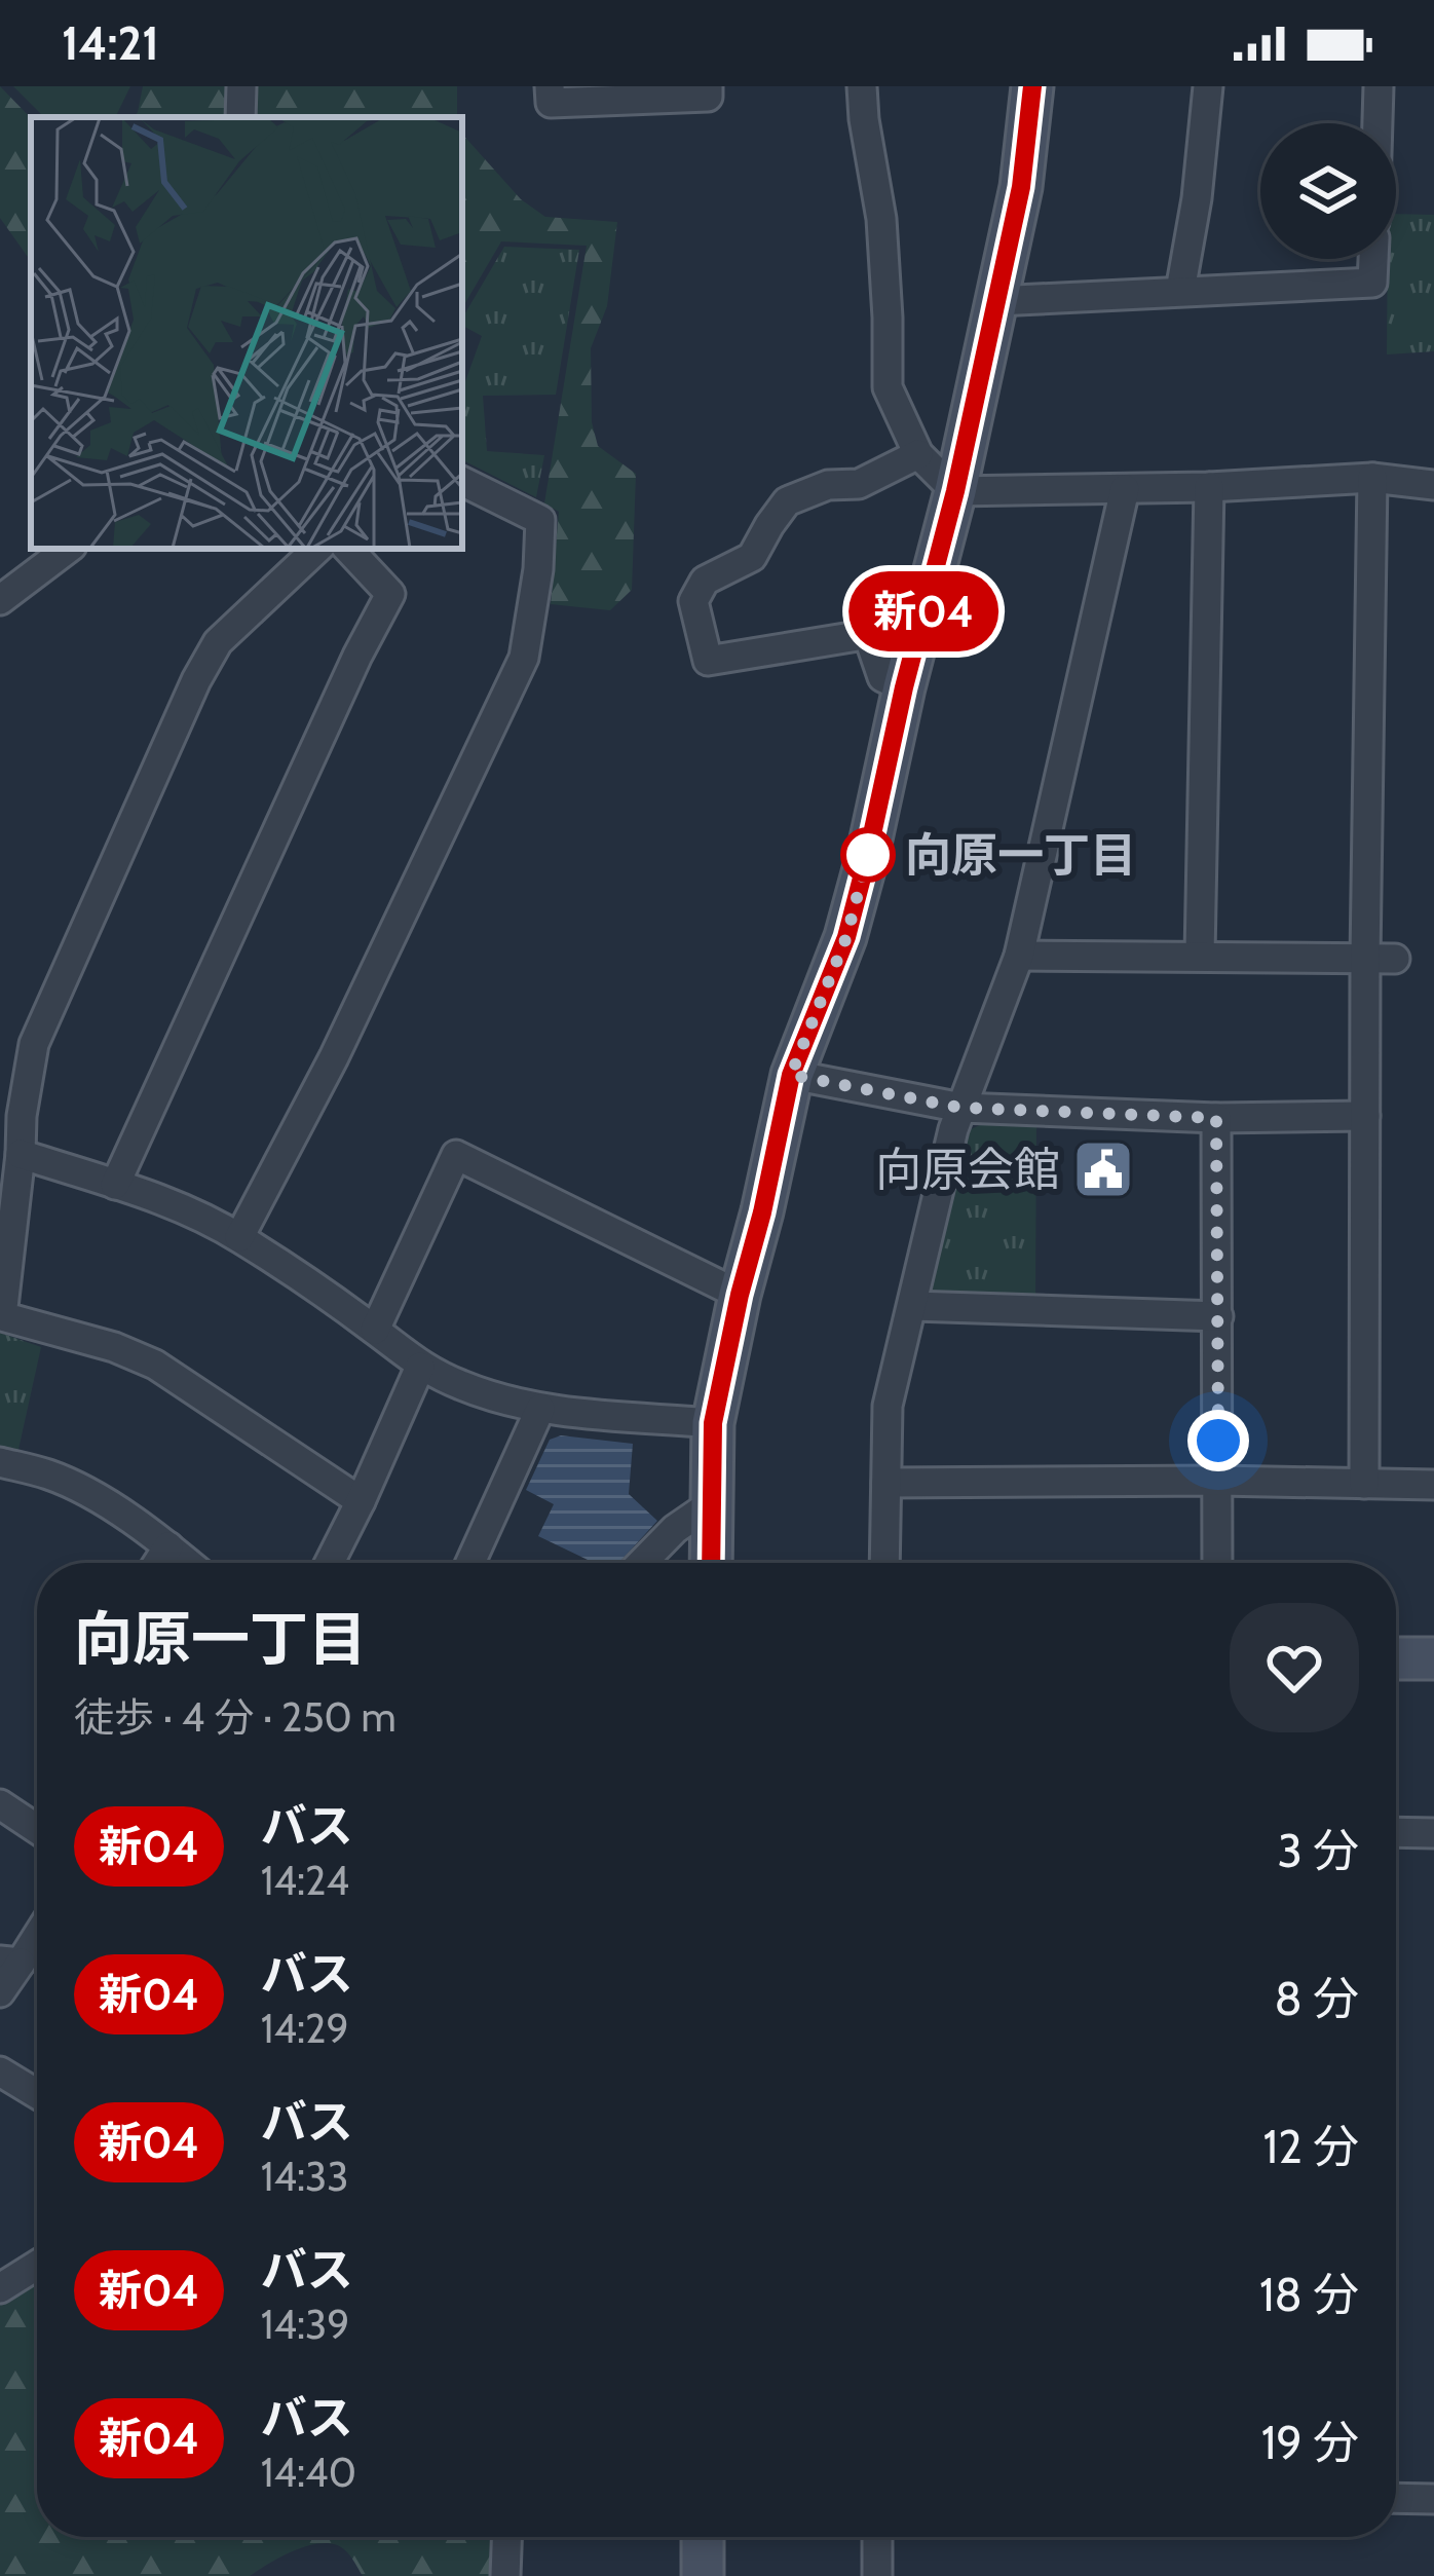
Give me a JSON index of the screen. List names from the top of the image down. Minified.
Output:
{"places":{"other":["向原一丁目"],"public building":["向原会館"]},"lines":["bus line 新04"],"page":{"status":"14:21","on_map":"新04","heading":["向原一丁目","徒歩 · 4 分 · 250 m"],"list":[{"mark":"新04","name":"バス","note":"14:24","value":"3 分"},{"mark":"新04","name":"バス","note":"14:29","value":"8 分"},{"mark":"新04","name":"バス","note":"14:33","value":"12 分"},{"mark":"新04","name":"バス","note":"14:39","value":"18 分"},{"mark":"新04","name":"バス","note":"14:40","value":"19 分"}]}}
